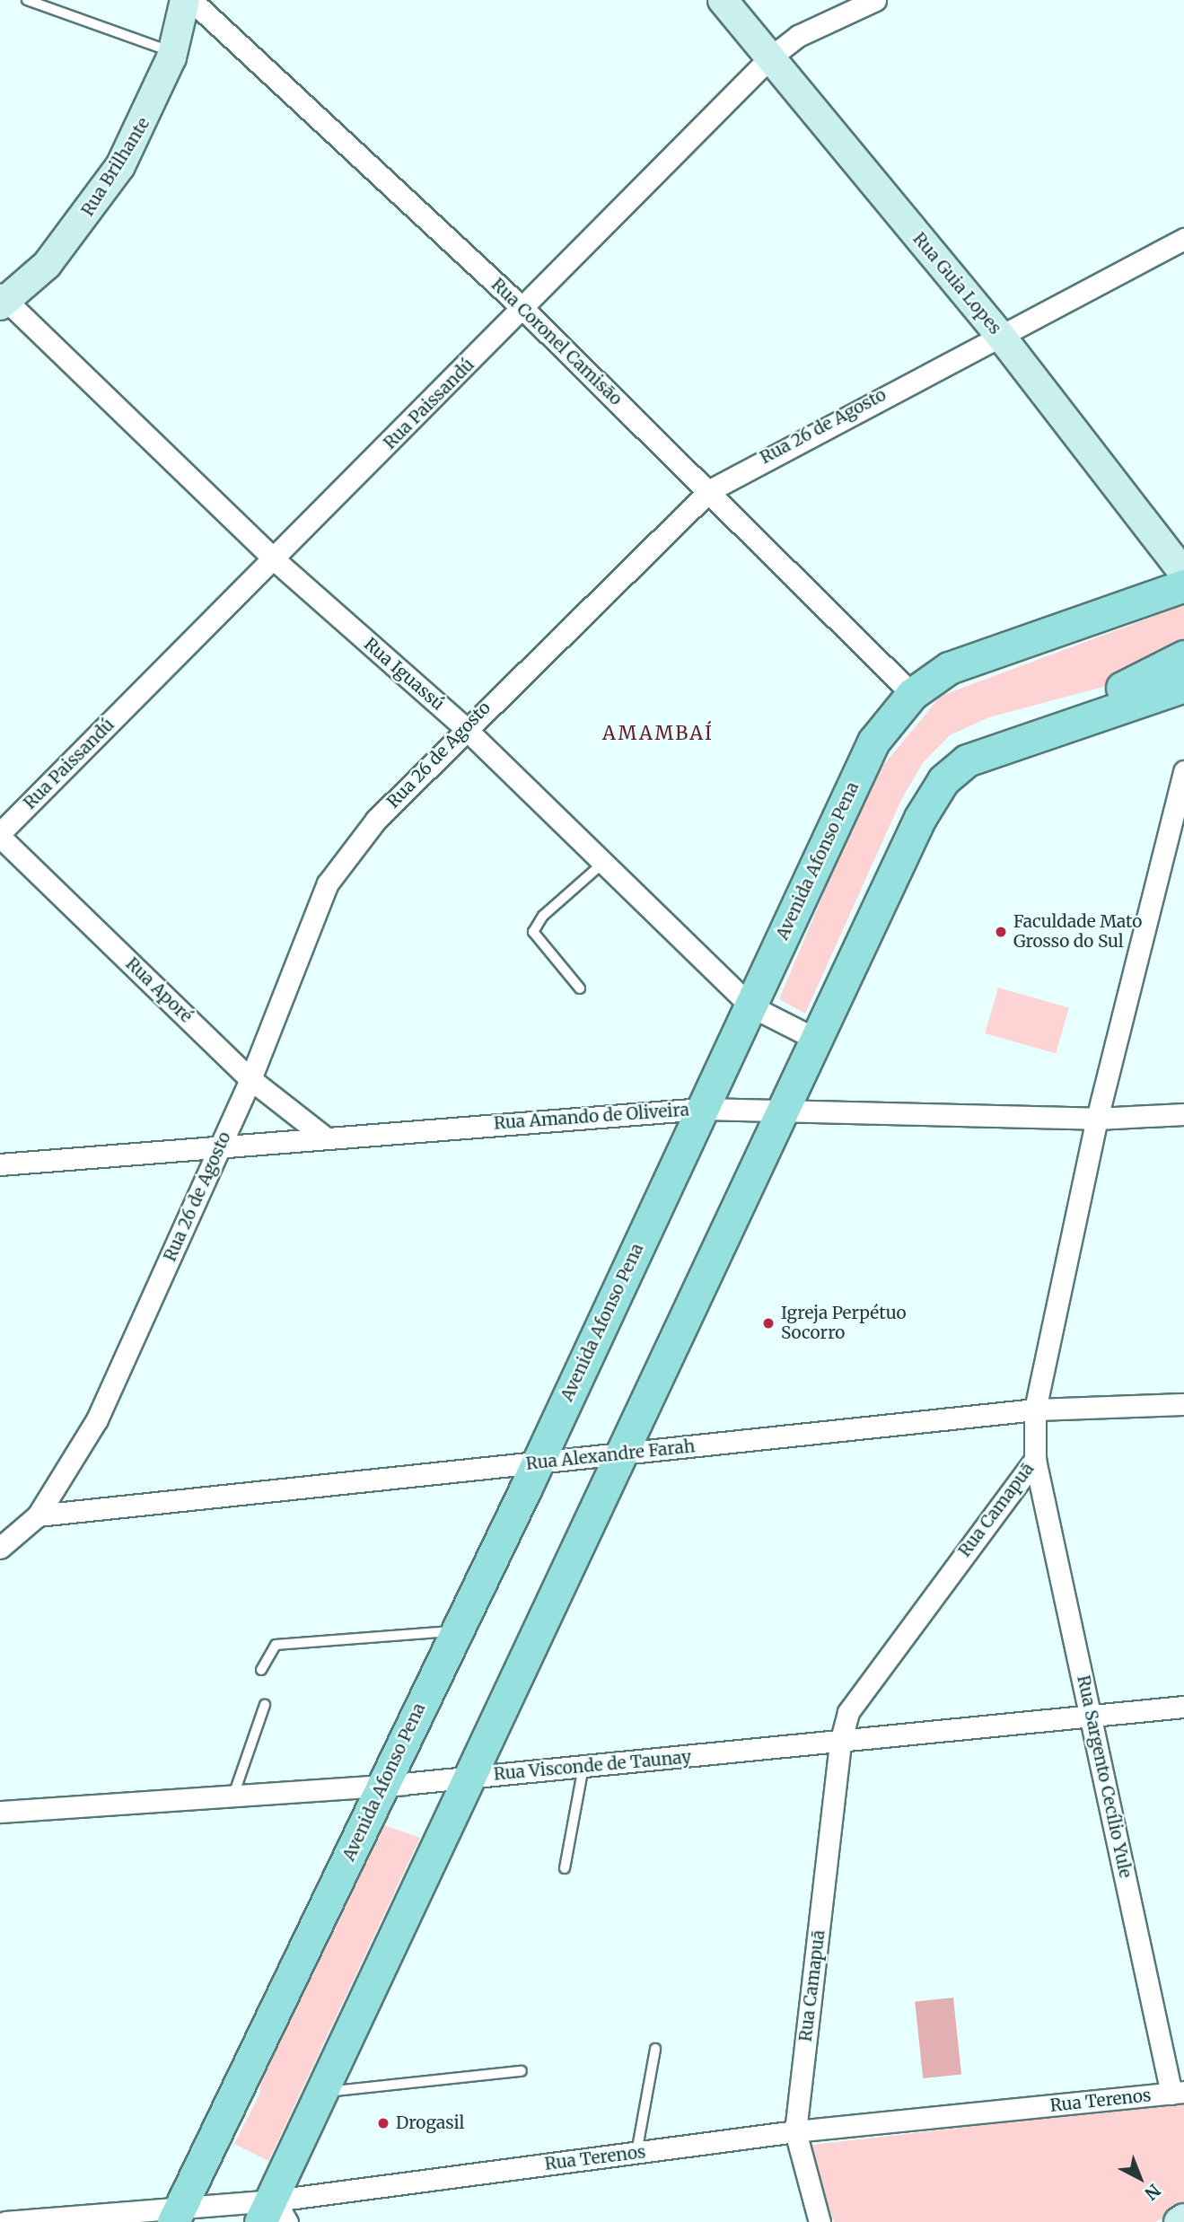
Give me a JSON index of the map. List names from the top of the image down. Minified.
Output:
{"streets":{"main road":["Rua Brilhante","Rua Guia Lopes","Avenida Afonso Pena"],"street":["Rua Coronel Camisão","Rua Paissandú","Rua 26 de Agosto","Rua Iguassú","Rua Aporé","Rua Amando de Oliveira","Rua Alexandre Farah","Rua Camapuã","Rua Visconde de Taunay","Rua Sargento Cecílio Yule","Rua Terenos"]},"crossings":[["Rua Brilhante","Rua Iguassú"],["Rua Guia Lopes","Rua Paissandú"],["Rua Guia Lopes","Rua 26 de Agosto"],["Rua Coronel Camisão","Rua Paissandú"],["Rua Coronel Camisão","Rua 26 de Agosto"],["Rua Coronel Camisão","Avenida Afonso Pena"],["Rua Paissandú","Rua Iguassú"],["Rua Paissandú","Rua Aporé"],["Rua 26 de Agosto","Rua Iguassú"],["Rua 26 de Agosto","Rua Aporé"],["Rua 26 de Agosto","Rua Amando de Oliveira"],["Rua 26 de Agosto","Rua Alexandre Farah"],["Rua Iguassú","Avenida Afonso Pena"],["Avenida Afonso Pena","Rua Amando de Oliveira"],["Avenida Afonso Pena","Rua Alexandre Farah"],["Avenida Afonso Pena","Rua Visconde de Taunay"],["Avenida Afonso Pena","Rua Terenos"],["Rua Aporé","Rua Amando de Oliveira"],["Rua Amando de Oliveira","Rua Camapuã"],["Rua Alexandre Farah","Rua Camapuã"],["Rua Camapuã","Rua Visconde de Taunay"],["Rua Camapuã","Rua Sargento Cecílio Yule"],["Rua Camapuã","Rua Terenos"],["Rua Visconde de Taunay","Rua Sargento Cecílio Yule"],["Rua Sargento Cecílio Yule","Rua Terenos"]],"districts":["AMAMBAÍ"],"places":["Faculdade Mato Grosso do Sul","Igreja Perpétuo Socorro","Drogasil"],"north":"bottom right"}
